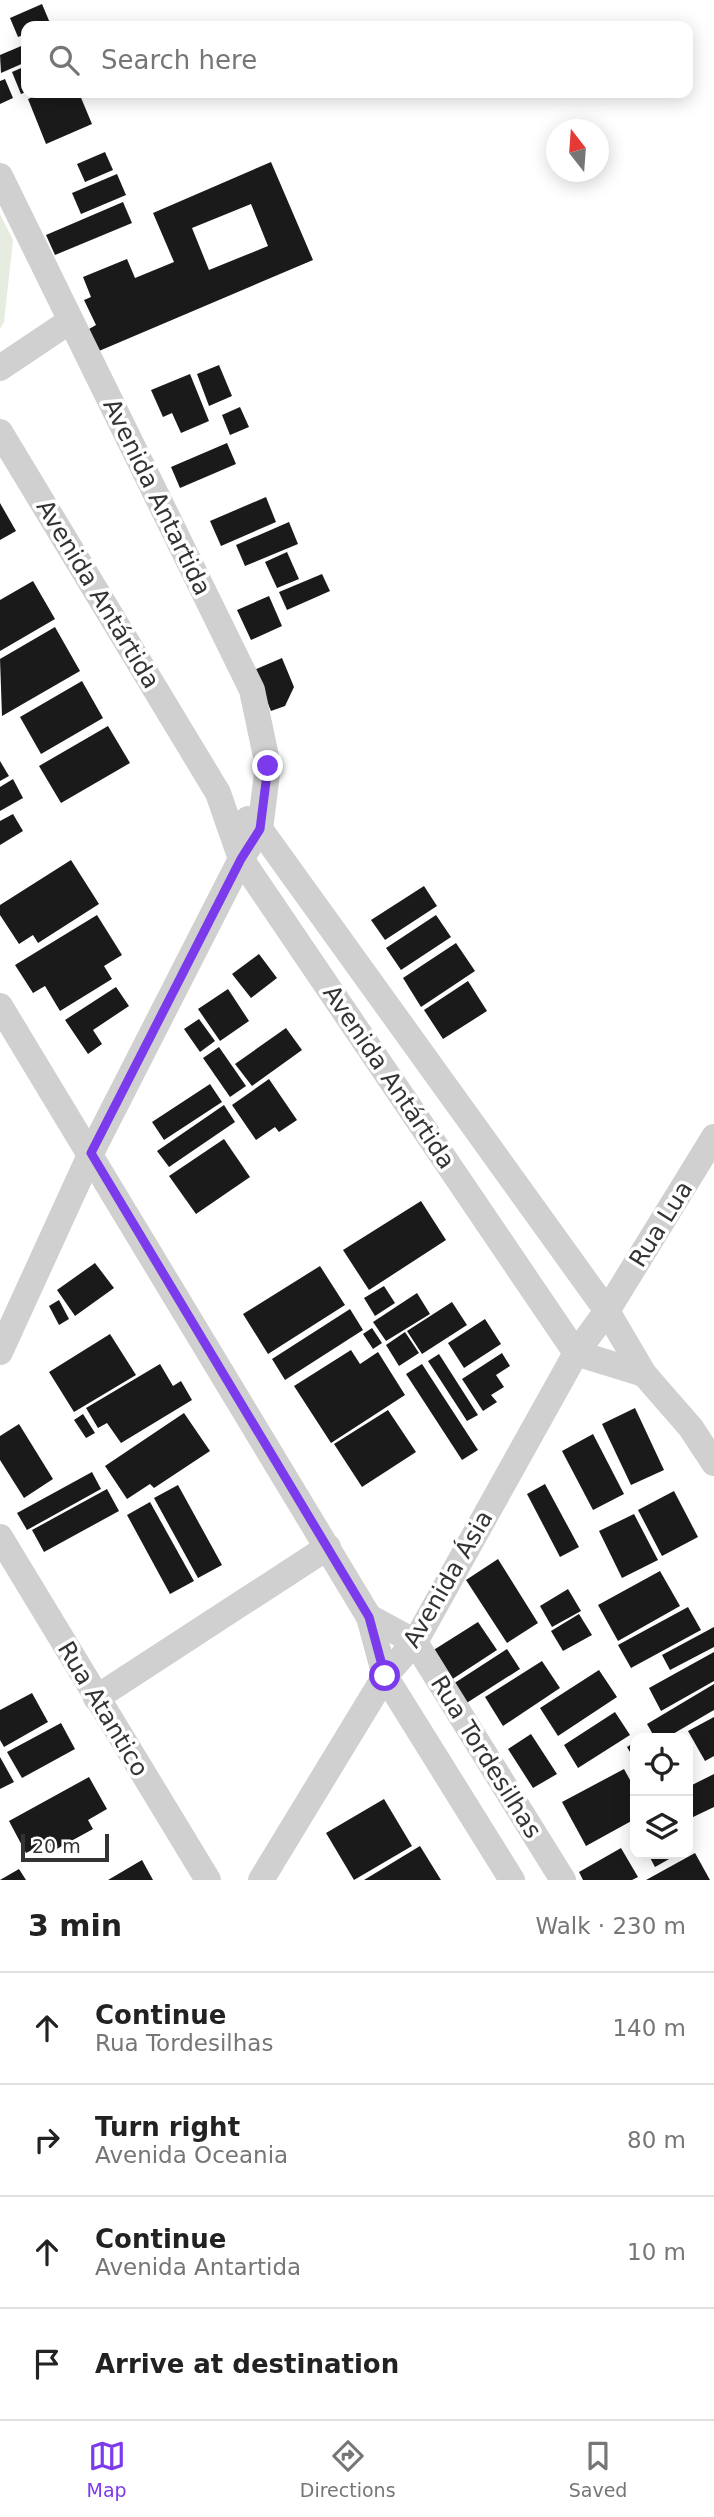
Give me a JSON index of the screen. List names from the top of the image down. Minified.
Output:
{"streets":{"street":["Avenida Antartida","Avenida Antártida","Rua Lua","Avenida Ásia","Rua Atantico","Rua Tordesilhas"]},"crossings":[["Avenida Antartida","Avenida Antártida"],["Avenida Antártida","Rua Lua"],["Avenida Antártida","Avenida Ásia"],["Rua Lua","Avenida Ásia"],["Avenida Ásia","Rua Tordesilhas"]],"scale_bar":"20 m","north":"top","page":{"search":"Search here","scale":"20 m","heading":["3 min","Walk · 230 m"],"list":[["Continue","Rua Tordesilhas","140 m"],["Turn right","Avenida Oceania","80 m"],["Continue","Avenida Antartida","10 m"],"Arrive at destination"],"nav":["Map","Directions","Saved"]}}
